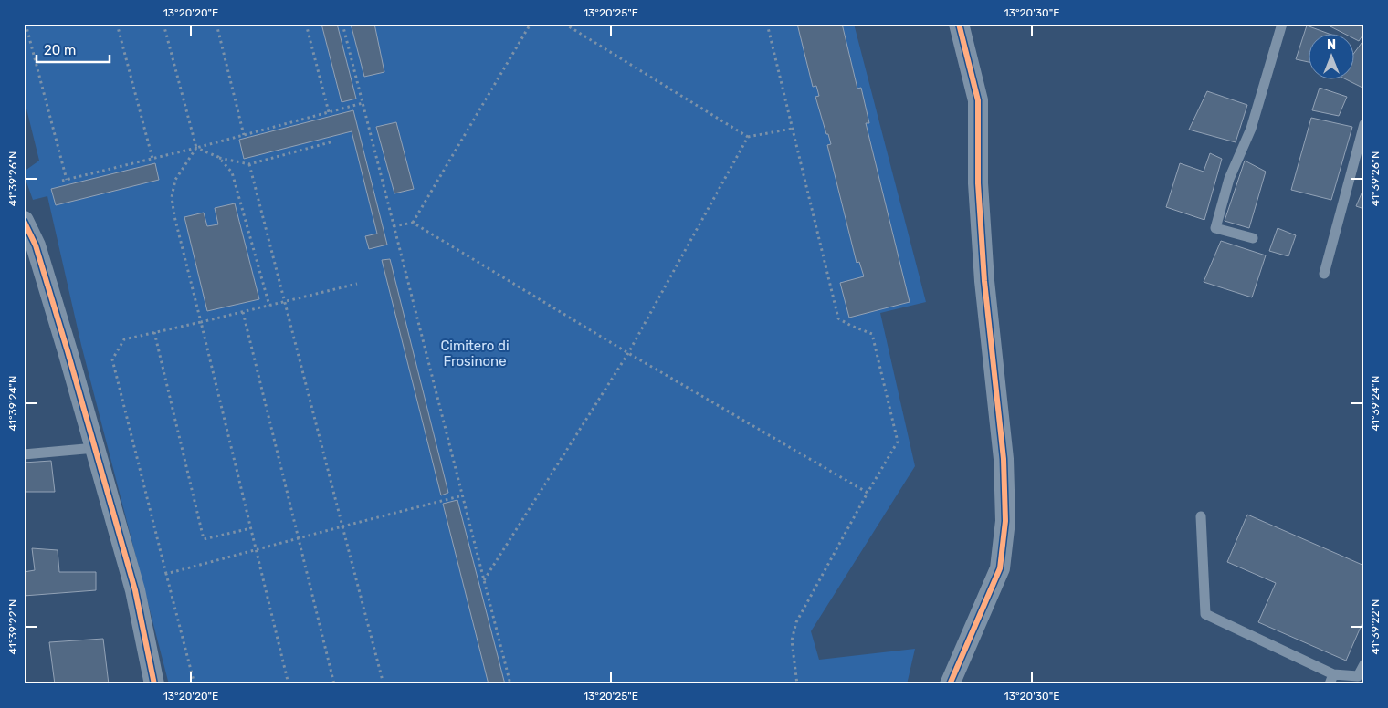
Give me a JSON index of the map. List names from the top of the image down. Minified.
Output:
{"parks":["Cimitero di Frosinone"],"scale_bar":"20 m","north":"top","coordinates":["13°20'20\"E","13°20'25\"E","13°20'30\"E","41°39'26\"N","41°39'24\"N","41°39'22\"N"]}
